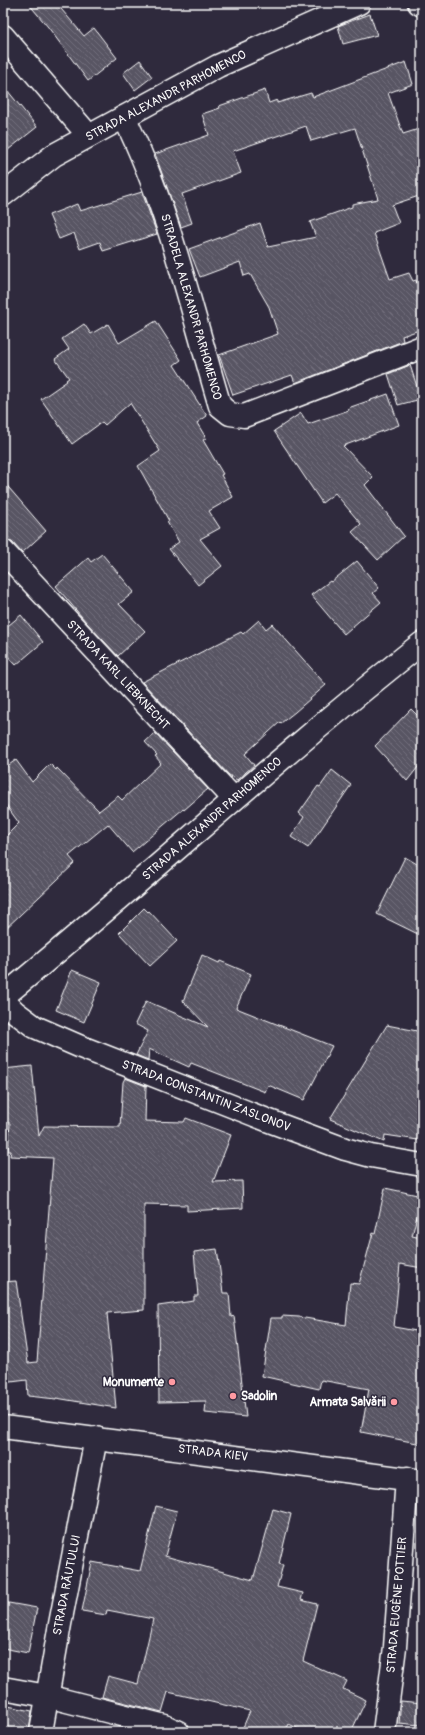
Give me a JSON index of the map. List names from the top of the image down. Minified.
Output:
{"streets":{"street":["STRADA ALEXANDR PARHOMENCO","STRADELA ALEXANDR PARHOMENCO","STRADA KARL LIEBKNECHT","STRADA CONSTANTIN ZASLONOV","STRADA KIEV","STRADA RĂUTULUI","STRADA EUGÈNE POTTIER"]},"crossings":[["STRADA ALEXANDR PARHOMENCO","STRADELA ALEXANDR PARHOMENCO"],["STRADA ALEXANDR PARHOMENCO","STRADA KARL LIEBKNECHT"],["STRADA ALEXANDR PARHOMENCO","STRADA CONSTANTIN ZASLONOV"],["STRADA KIEV","STRADA RĂUTULUI"],["STRADA KIEV","STRADA EUGÈNE POTTIER"]],"places":["Monumente","Sadolin","Armata Salvării"]}
